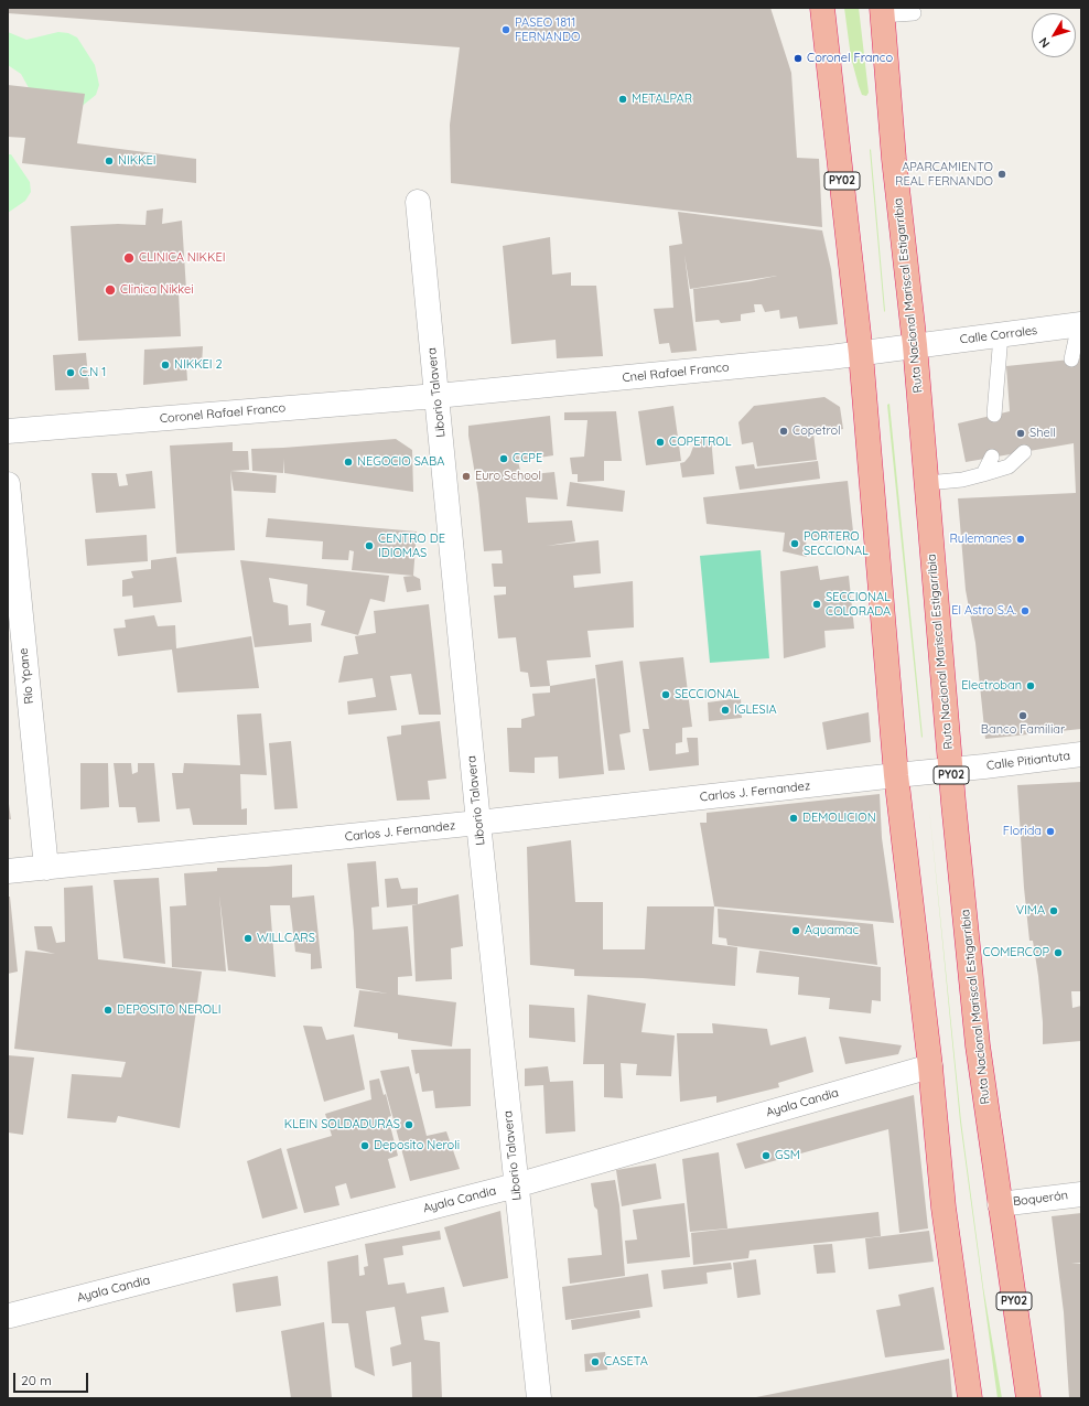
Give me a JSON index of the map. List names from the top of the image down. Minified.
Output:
{"streets":{"highway":["PY02","Ruta Nacional Mariscal Estigarribia"],"street":["Calle Corrales","Cnel Rafael Franco","Liborio Talavera","Coronel Rafael Franco","Río Ypane","Calle Pitiantuta","Carlos J. Fernandez","Ayala Candia","Boquerón"]},"crossings":[["PY02","Cnel Rafael Franco"],["PY02","Calle Pitiantuta"],["PY02","Carlos J. Fernandez"],["PY02","Ayala Candia"],["Ruta Nacional Mariscal Estigarribia","Calle Corrales"],["Ruta Nacional Mariscal Estigarribia","Cnel Rafael Franco"],["Ruta Nacional Mariscal Estigarribia","Calle Pitiantuta"],["Ruta Nacional Mariscal Estigarribia","Boquerón"],["Calle Corrales","Cnel Rafael Franco"],["Cnel Rafael Franco","Liborio Talavera"],["Cnel Rafael Franco","Coronel Rafael Franco"],["Liborio Talavera","Coronel Rafael Franco"],["Liborio Talavera","Carlos J. Fernandez"],["Liborio Talavera","Ayala Candia"],["Río Ypane","Carlos J. Fernandez"],["Calle Pitiantuta","Carlos J. Fernandez"]],"places":["PASEO 1811 FERNANDO","Coronel Franco","METALPAR","NIKKEI","APARCAMIENTO REAL FERNANDO","CLINICA NIKKEI","Clinica Nikkei","NIKKEI 2","C.N 1","Copetrol","Shell","COPETROL","CCPE","NEGOCIO SABA","Euro School","Rulemanes","PORTERO SECCIONAL","CENTRO DE IDIOMAS","SECCIONAL COLORADA","El Astro S.A.","Electroban","SECCIONAL","IGLESIA","Banco Familiar","DEMOLICION","Florida","VIMA","Aquamac","WILLCARS","COMERCOP","DEPOSITO NEROLI","KLEIN SOLDADURAS","Deposito Neroli","GSM","CASETA"],"scale_bar":"20 m","north":"bottom left"}
